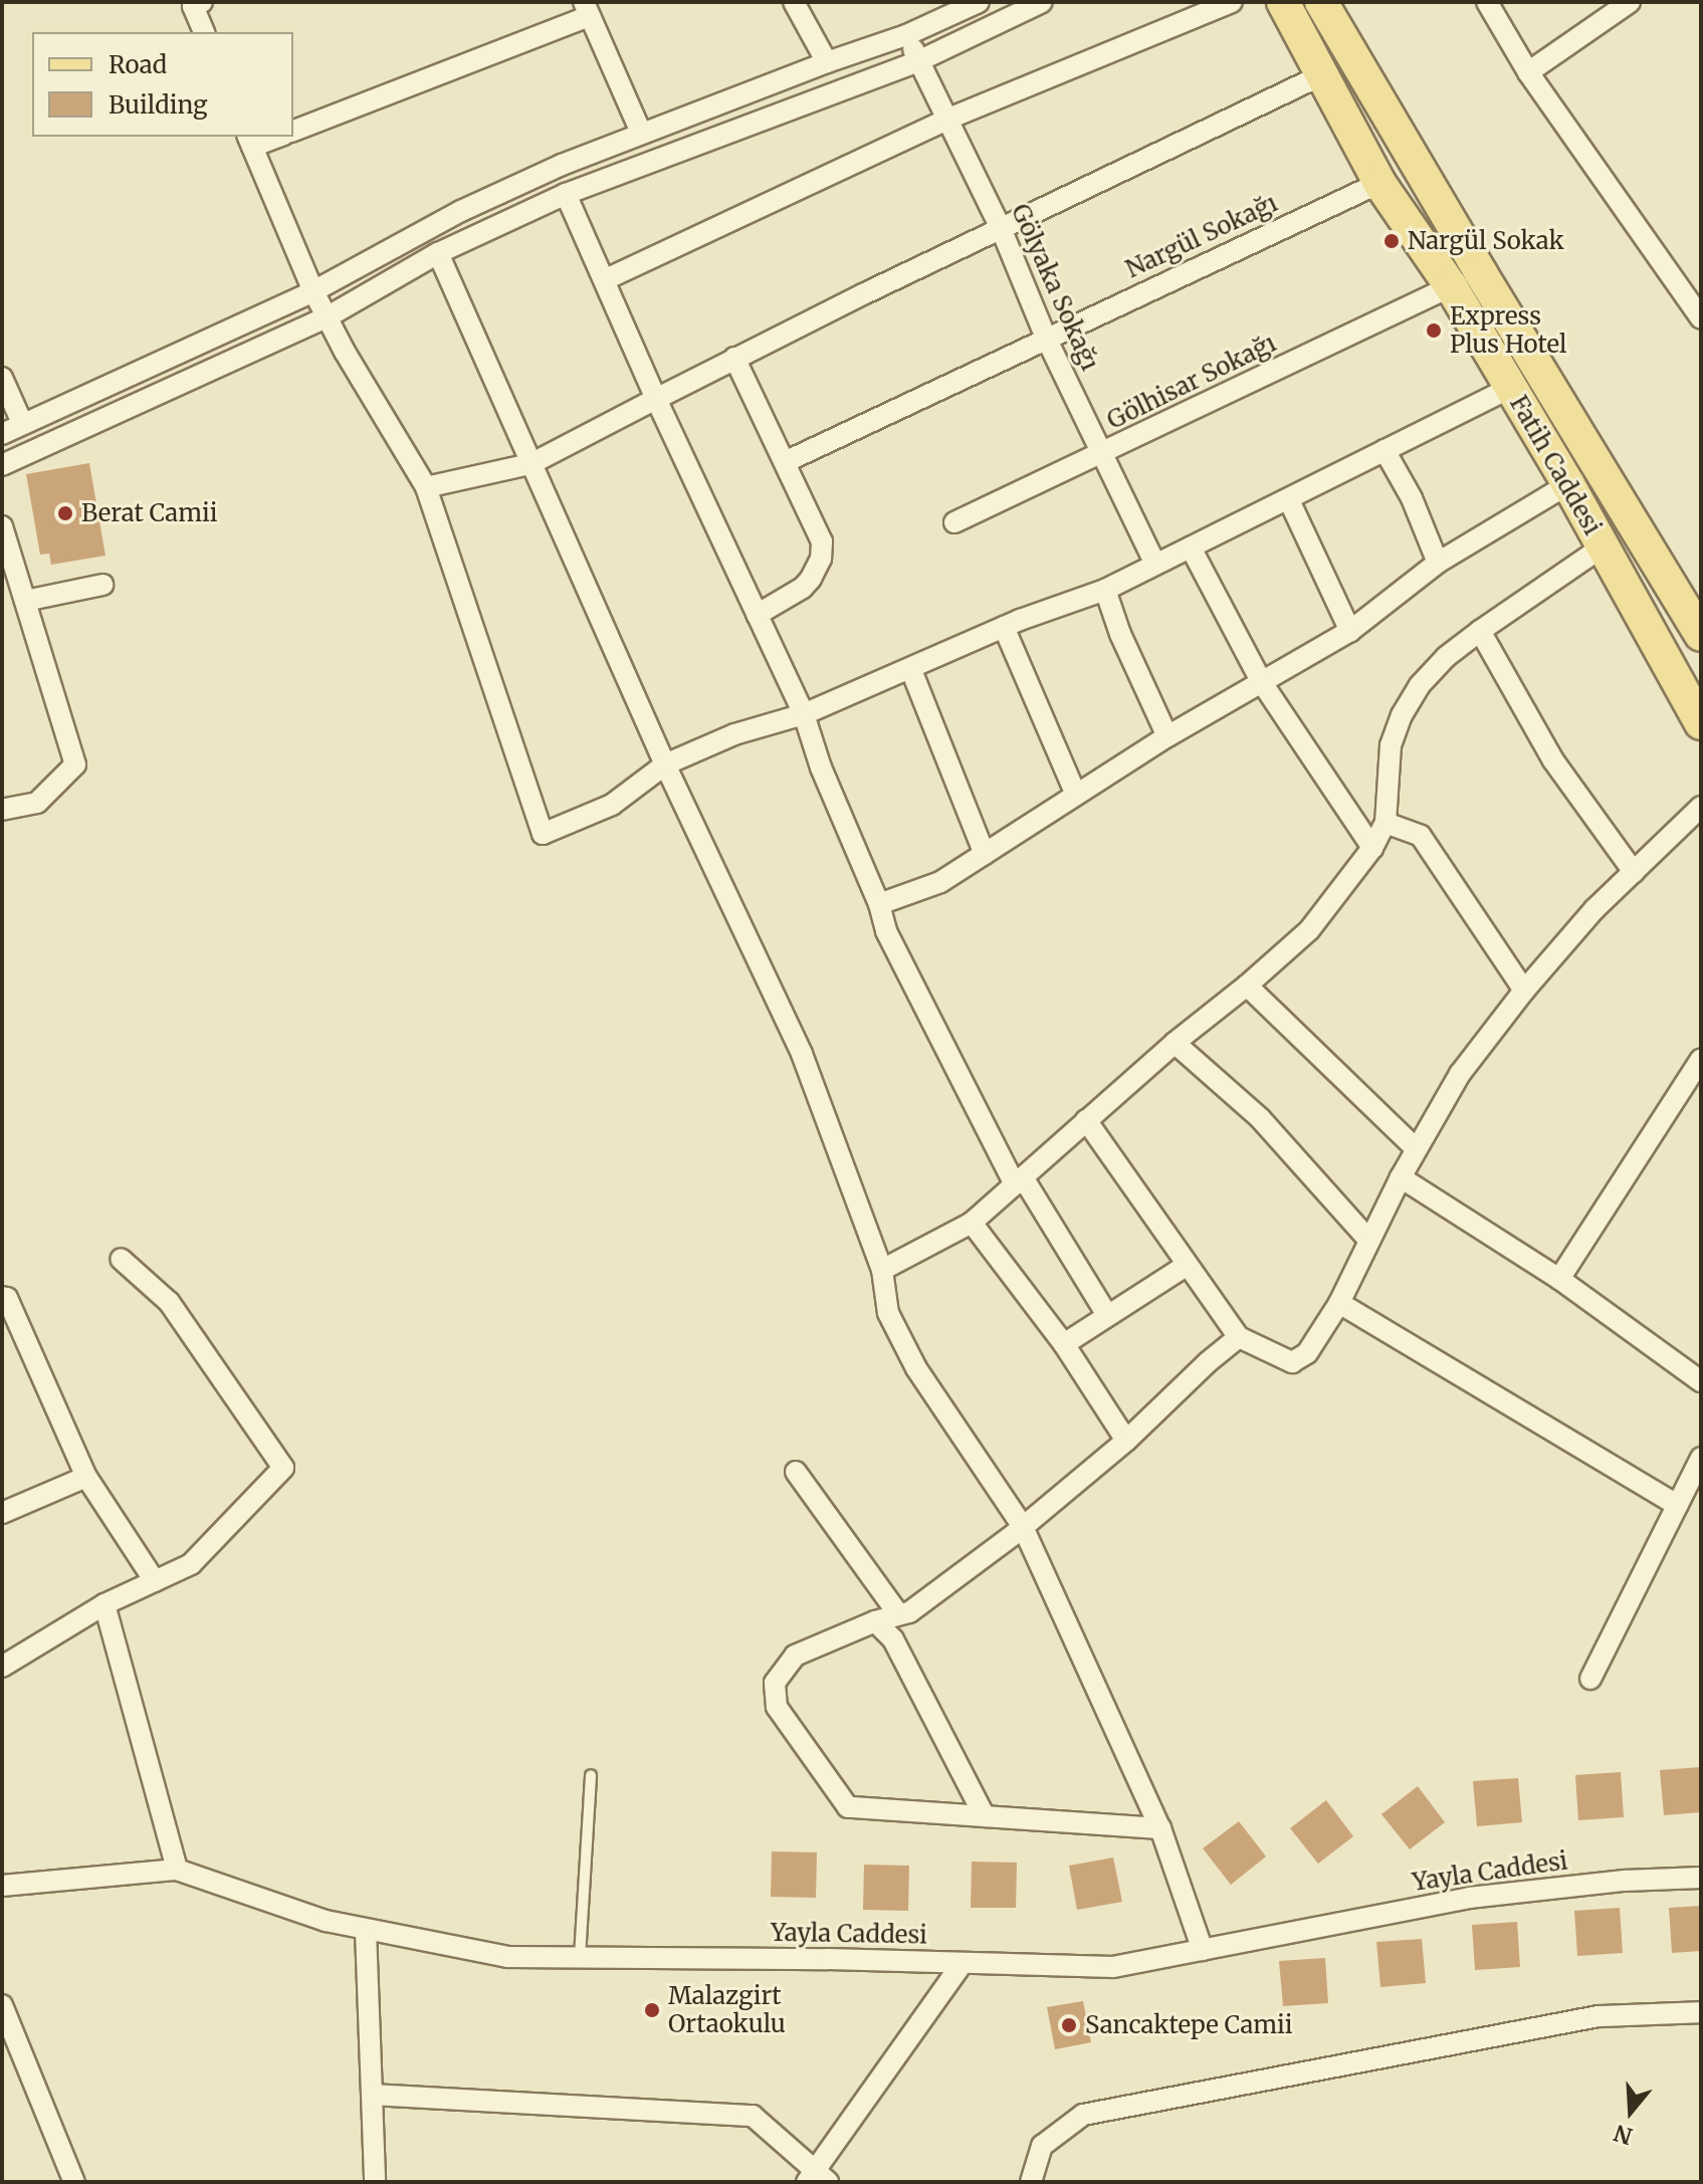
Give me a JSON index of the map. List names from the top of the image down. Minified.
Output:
{"streets":{"main road":["Fatih Caddesi"],"street":["Nargül Sokağı","Gölyaka Sokağı","Gölhisar Sokağı","Yayla Caddesi"]},"crossings":[["Nargül Sokağı","Gölyaka Sokağı"],["Nargül Sokağı","Fatih Caddesi"],["Gölyaka Sokağı","Gölhisar Sokağı"],["Gölhisar Sokağı","Fatih Caddesi"]],"places":["Nargül Sokak","Express Plus Hotel","Berat Camii","Malazgirt Ortaokulu","Sancaktepe Camii"],"legend":["Road","Building"],"north":"bottom"}
